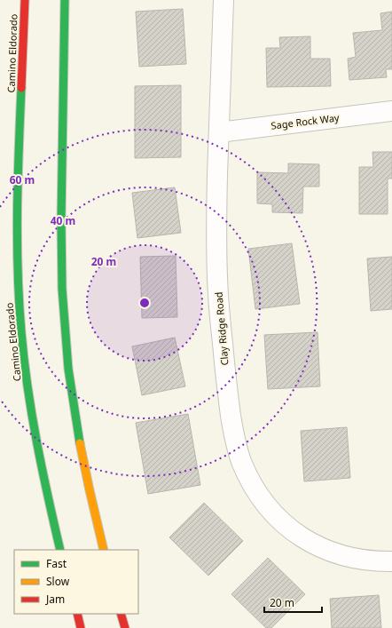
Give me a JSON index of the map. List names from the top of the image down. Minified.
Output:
{"streets":{"main road":["Camino Eldorado"],"street":["Sage Rock Way","Clay Ridge Road"]},"crossings":[["Sage Rock Way","Clay Ridge Road"]],"legend":["Fast","Slow","Jam"],"scale_bar":"20 m","rings":["60 m","40 m","20 m"]}
